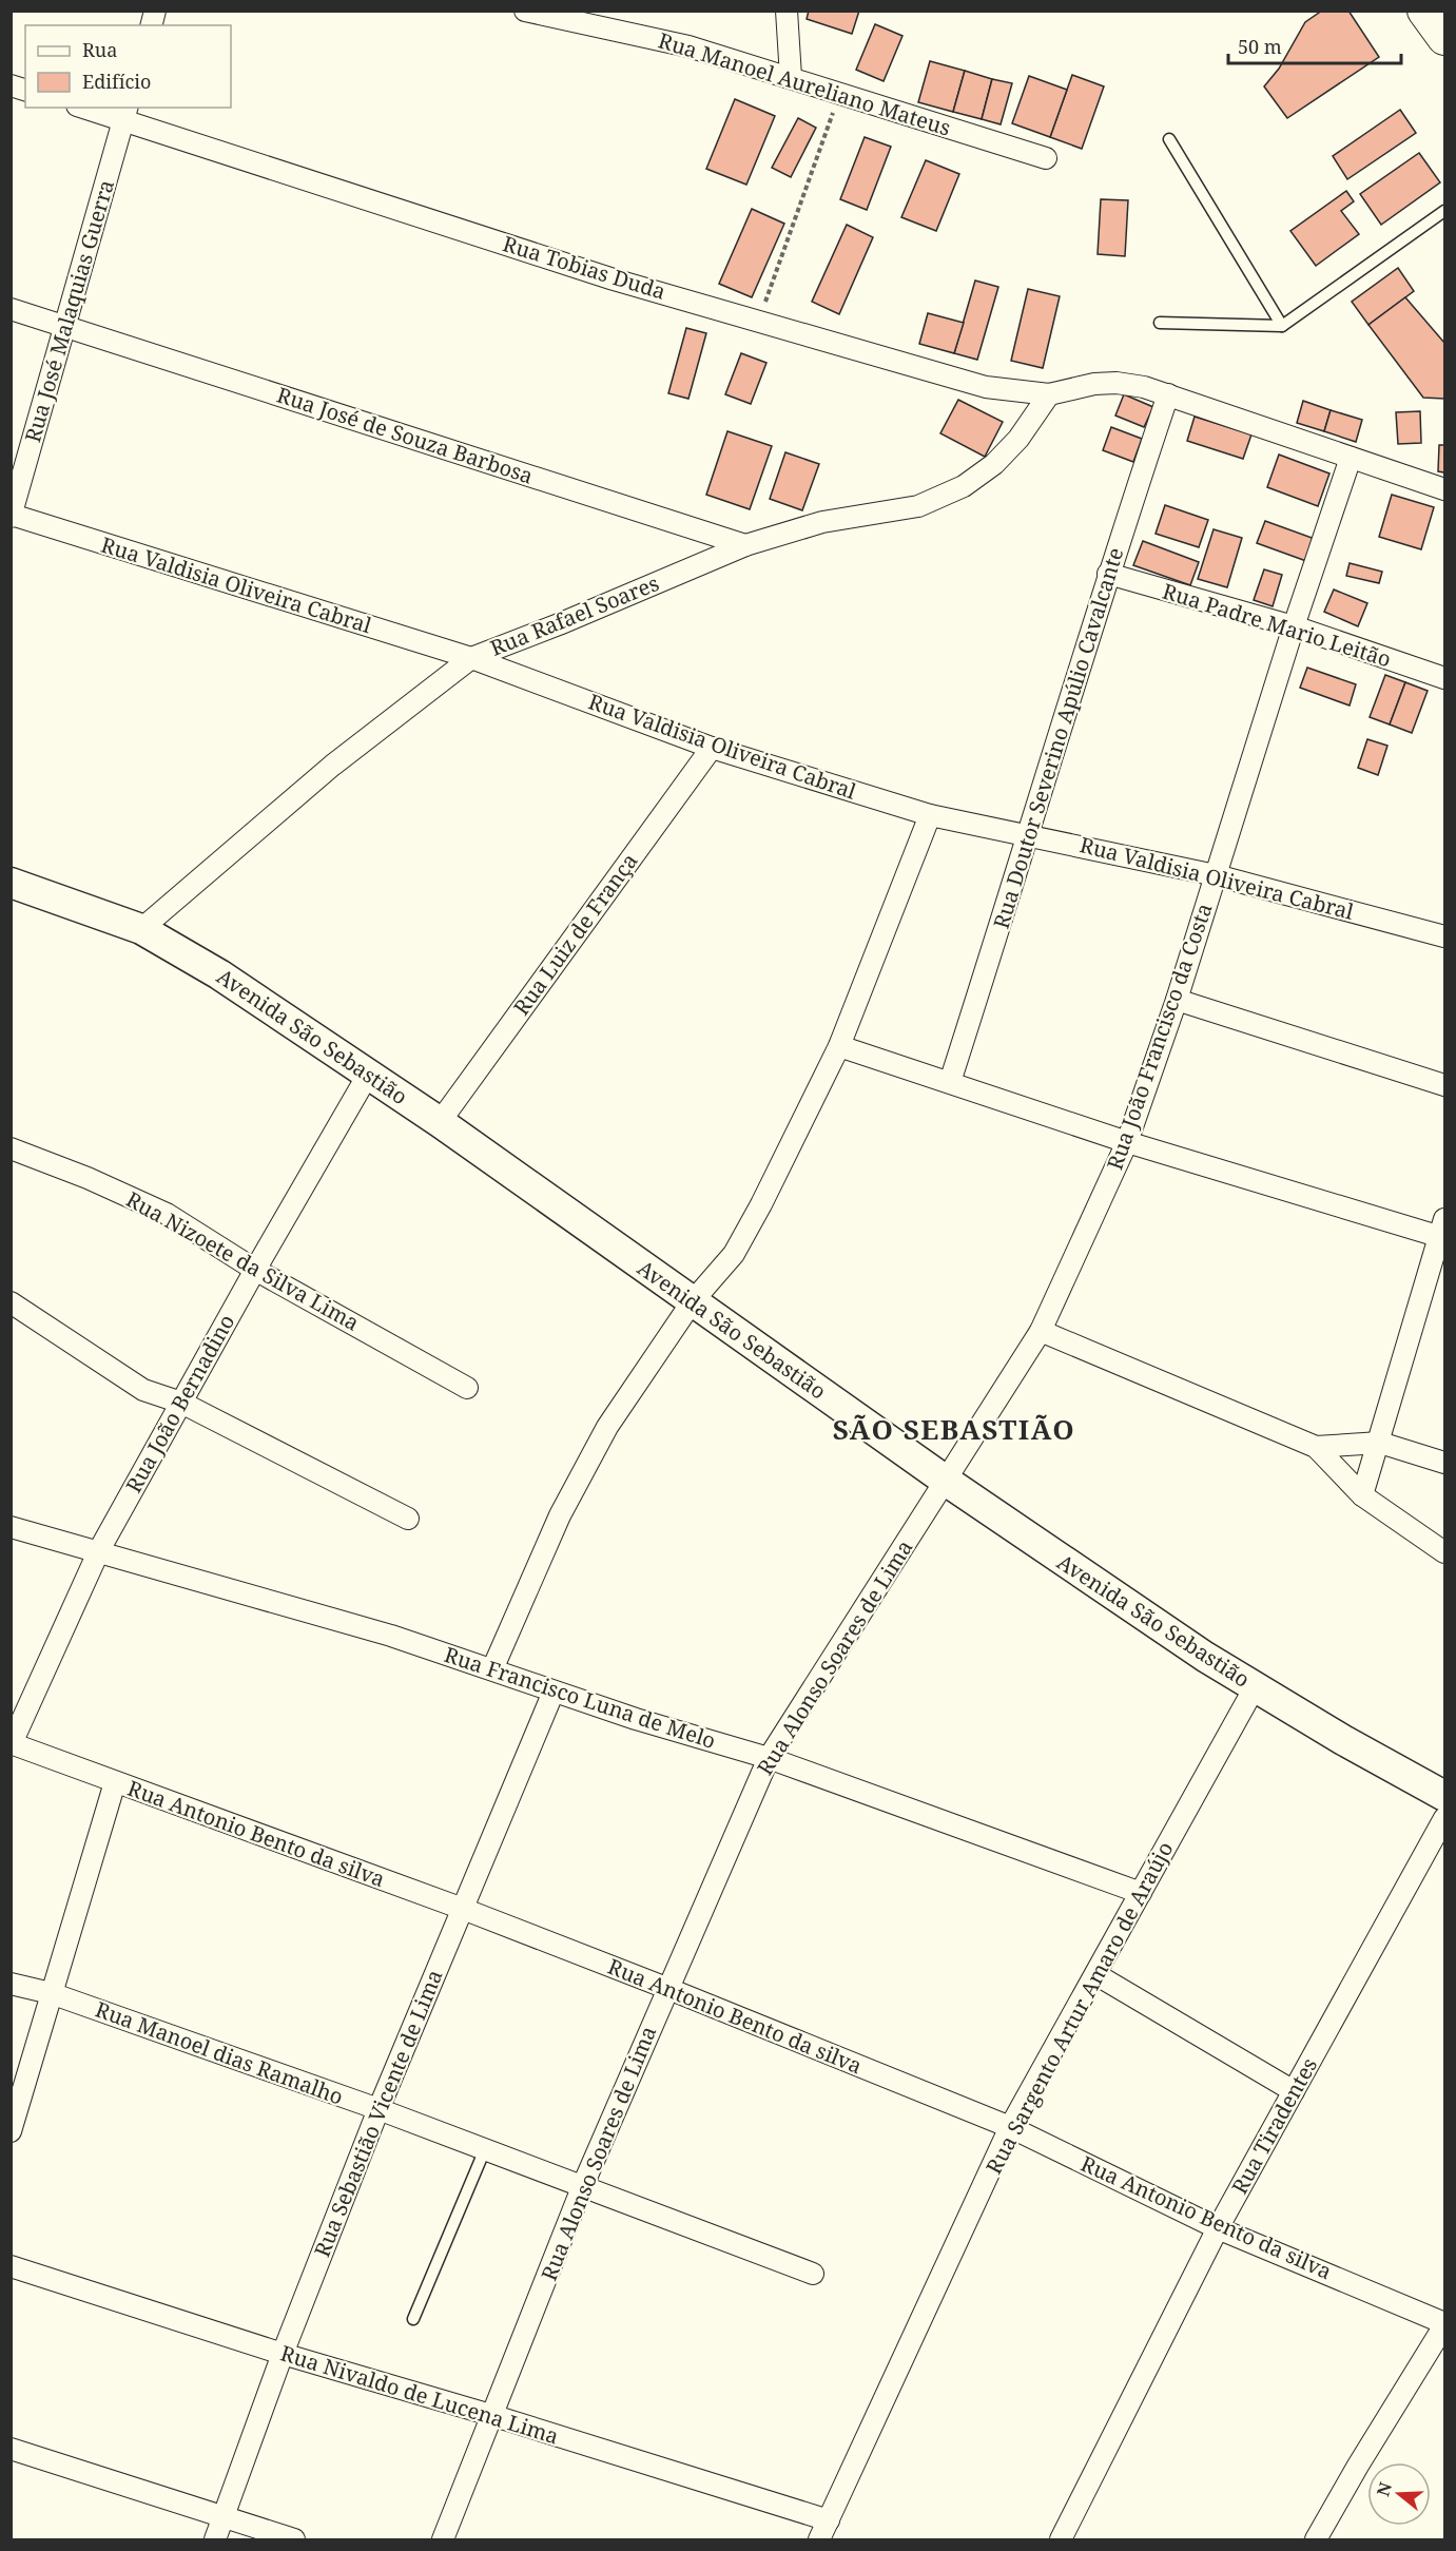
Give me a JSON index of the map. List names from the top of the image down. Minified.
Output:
{"streets":{"main road":["Avenida São Sebastião"],"street":["Rua Manoel Aureliano Mateus","Rua Tobias Duda","Rua José Malaquias Guerra","Rua José de Souza Barbosa","Rua Valdisia Oliveira Cabral","Rua Rafael Soares","Rua Padre Mario Leitão","Rua Doutor Severino Apúlio Cavalcante","Rua Luiz de França","Rua João Francisco da Costa","Rua Nizoete da Silva Lima","Rua João Bernadino","Rua Alonso Soares de Lima","Rua Francisco Luna de Melo","Rua Antonio Bento da silva","Rua Sargento Artur Amaro de Araújo","Rua Manoel dias Ramalho","Rua Sebastião Vicente de Lima","Rua Tiradentes","Rua Nivaldo de Lucena Lima"]},"crossings":[["Rua Tobias Duda","Rua José Malaquias Guerra"],["Rua Tobias Duda","Rua Rafael Soares"],["Rua Tobias Duda","Rua Doutor Severino Apúlio Cavalcante"],["Rua Tobias Duda","Rua João Francisco da Costa"],["Rua José Malaquias Guerra","Rua José de Souza Barbosa"],["Rua José Malaquias Guerra","Rua Valdisia Oliveira Cabral"],["Rua José de Souza Barbosa","Rua Rafael Soares"],["Rua Valdisia Oliveira Cabral","Rua Rafael Soares"],["Rua Valdisia Oliveira Cabral","Rua Doutor Severino Apúlio Cavalcante"],["Rua Valdisia Oliveira Cabral","Rua Luiz de França"],["Rua Valdisia Oliveira Cabral","Rua João Francisco da Costa"],["Rua Rafael Soares","Avenida São Sebastião"],["Rua Padre Mario Leitão","Rua Doutor Severino Apúlio Cavalcante"],["Rua Padre Mario Leitão","Rua João Francisco da Costa"],["Rua Luiz de França","Avenida São Sebastião"],["Avenida São Sebastião","Rua João Francisco da Costa"],["Avenida São Sebastião","Rua João Bernadino"],["Avenida São Sebastião","Rua Alonso Soares de Lima"],["Avenida São Sebastião","Rua Sargento Artur Amaro de Araújo"],["Rua João Francisco da Costa","Rua Alonso Soares de Lima"],["Rua Nizoete da Silva Lima","Rua João Bernadino"],["Rua João Bernadino","Rua Francisco Luna de Melo"],["Rua João Bernadino","Rua Antonio Bento da silva"],["Rua Alonso Soares de Lima","Rua Francisco Luna de Melo"],["Rua Alonso Soares de Lima","Rua Antonio Bento da silva"],["Rua Alonso Soares de Lima","Rua Manoel dias Ramalho"],["Rua Alonso Soares de Lima","Rua Nivaldo de Lucena Lima"],["Rua Francisco Luna de Melo","Rua Sargento Artur Amaro de Araújo"],["Rua Francisco Luna de Melo","Rua Sebastião Vicente de Lima"],["Rua Antonio Bento da silva","Rua Sargento Artur Amaro de Araújo"],["Rua Antonio Bento da silva","Rua Sebastião Vicente de Lima"],["Rua Antonio Bento da silva","Rua Tiradentes"],["Rua Sargento Artur Amaro de Araújo","Rua Nivaldo de Lucena Lima"],["Rua Manoel dias Ramalho","Rua Sebastião Vicente de Lima"],["Rua Sebastião Vicente de Lima","Rua Nivaldo de Lucena Lima"]],"districts":["SÃO SEBASTIÃO"],"legend":["Rua","Edifício"],"scale_bar":"50 m","north":"left"}
